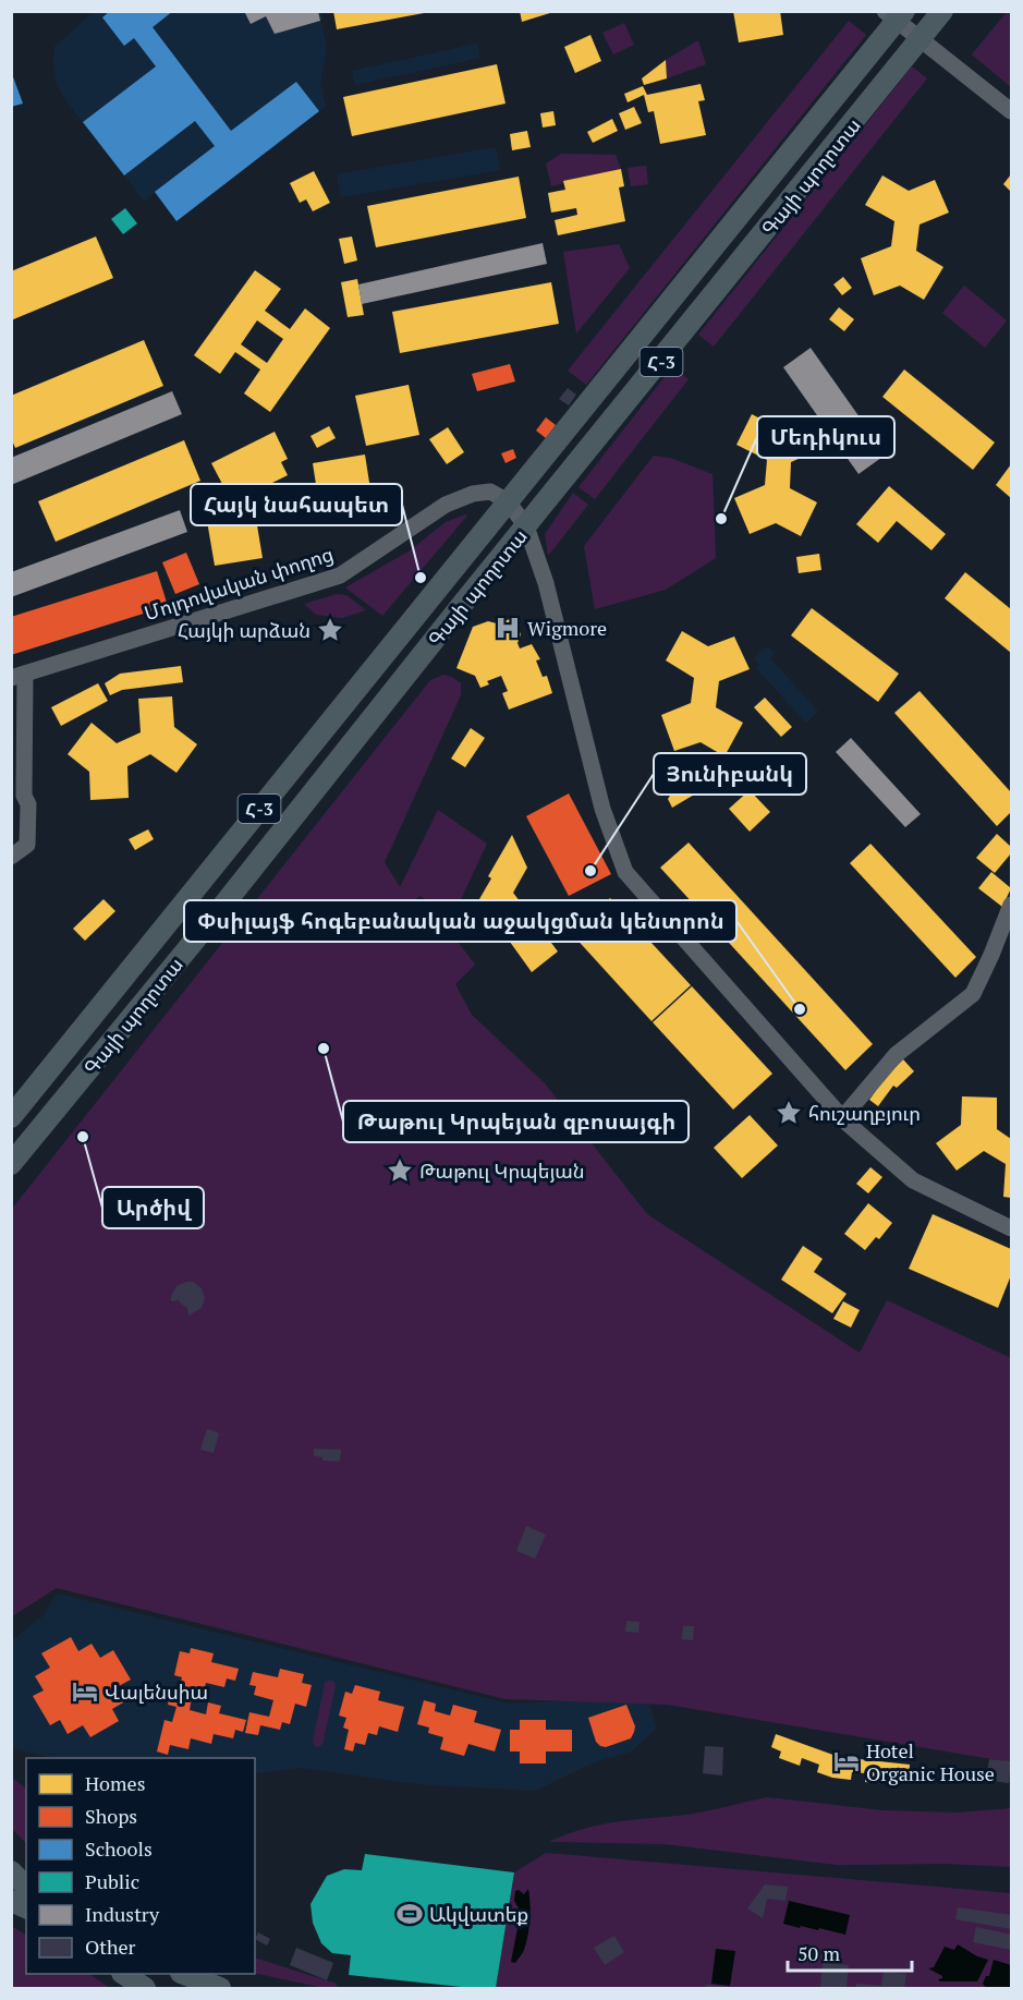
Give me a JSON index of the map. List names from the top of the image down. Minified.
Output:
{"streets":{"main road":["Գայի պողոտա","Հ-3"],"street":["Մոլդովական փողոց"]},"crossings":[["Գայի պողոտա","Մոլդովական փողոց"]],"places":{"other":["Մեդիկուս","Հայկ նահապետ","Յունիբանկ","Փսիլայֆ հոգեբանական աջակցման կենտրոն","Թաթուլ Կրպեյան զբոսայգի","Արծիվ"],"hospital":["Wigmore"],"place":["Հայկի արձան","հուշաղբյուր","Թաթուլ Կրպեյան"],"hotel":["Վալենսիա","Hotel Organic House"],"sports":["Ակվատեք"]},"legend":["Homes","Shops","Schools","Public","Industry","Other"],"scale_bar":"50 m"}
